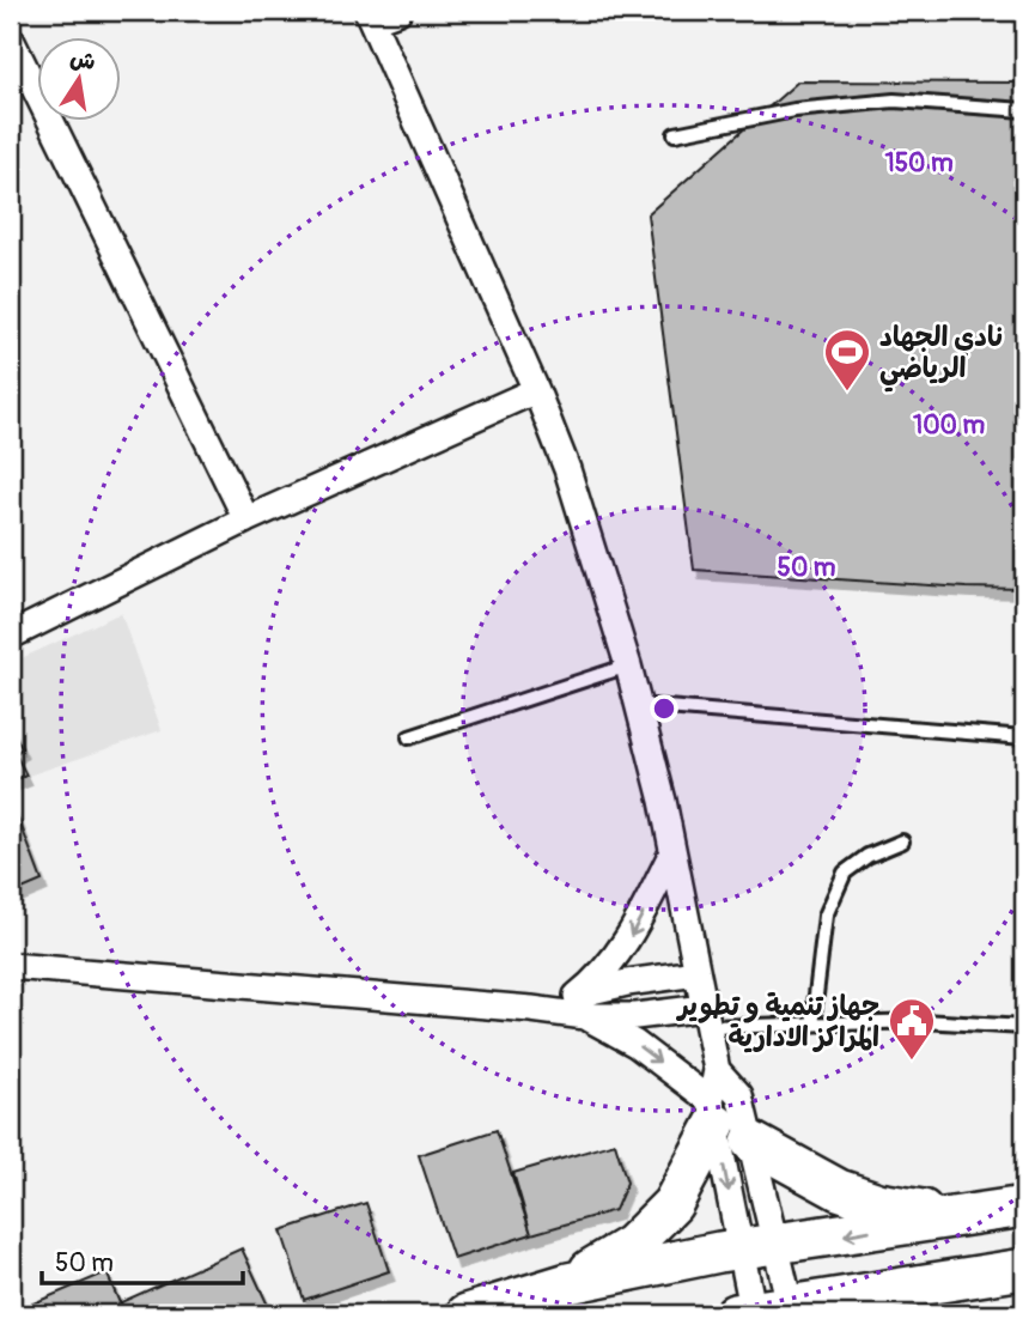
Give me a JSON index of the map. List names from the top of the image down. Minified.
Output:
{"places":{"sports":["نادي الجهاد الرياضي"],"public building":["جهاز تنمية و تطوير المراكز الادارية"]},"scale_bar":"50 m","north":"top","rings":["150 m","100 m","50 m"]}
